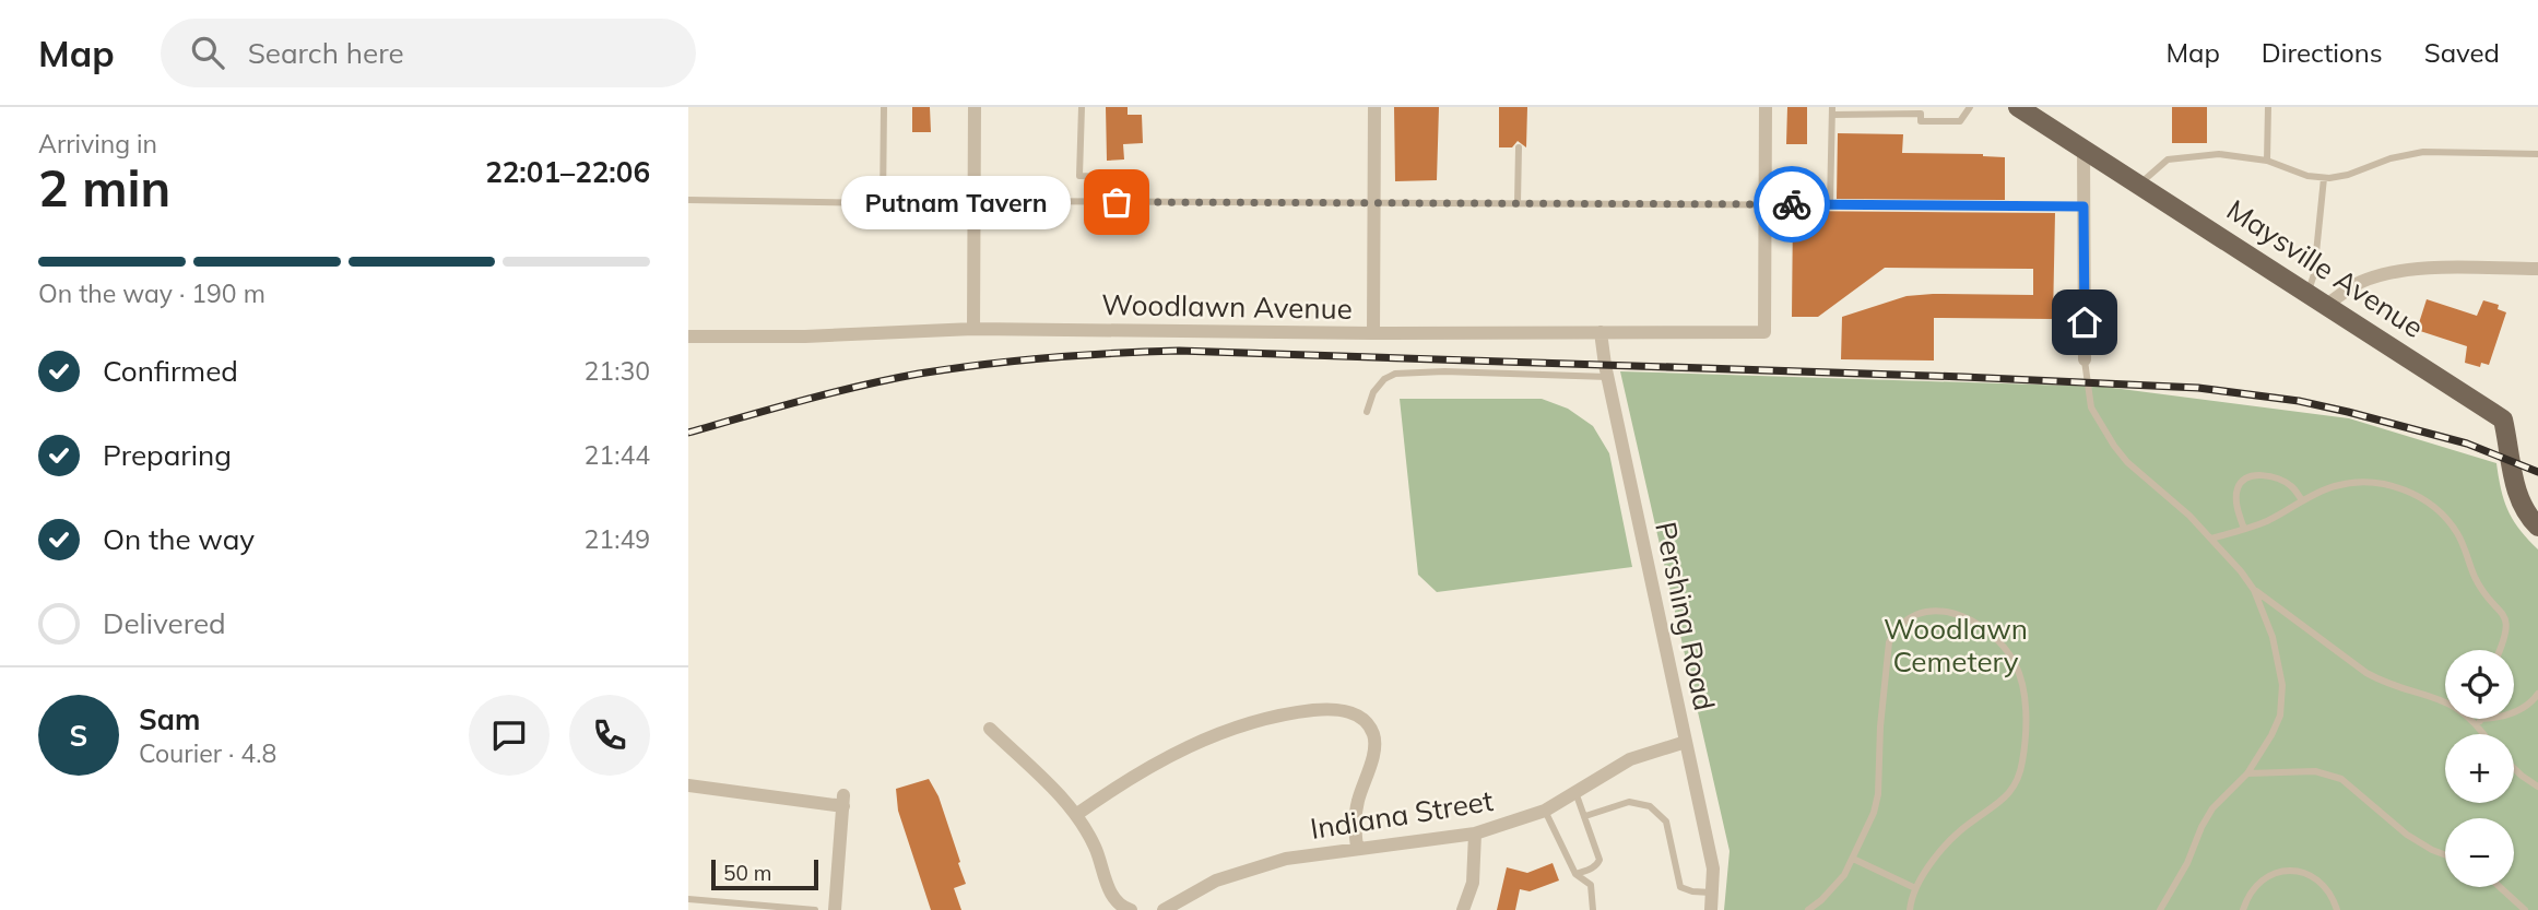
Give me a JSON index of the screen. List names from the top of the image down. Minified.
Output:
{"streets":{"main road":["Maysville Avenue"],"street":["Woodlawn Avenue","Pershing Road","Indiana Street"]},"crossings":[["Woodlawn Avenue","Pershing Road"],["Pershing Road","Indiana Street"]],"parks":["Woodlawn Cemetery"],"places":["Putnam Tavern"],"scale_bar":"50 m","page":{"header":"Map","search":"Search here","nav":["Map","Directions","Saved"],"heading":["2 min","Arriving in","22:01–22:06"],"panel":["Sam","Courier · 4.8"],"bubble":"Putnam Tavern","bar":"On the way · 190 m","list":[["Confirmed","21:30"],["Preparing","21:44"],["On the way","21:49"],"Delivered"],"map_buttons":["+","−"],"round":"S","scale":"50 m"}}
